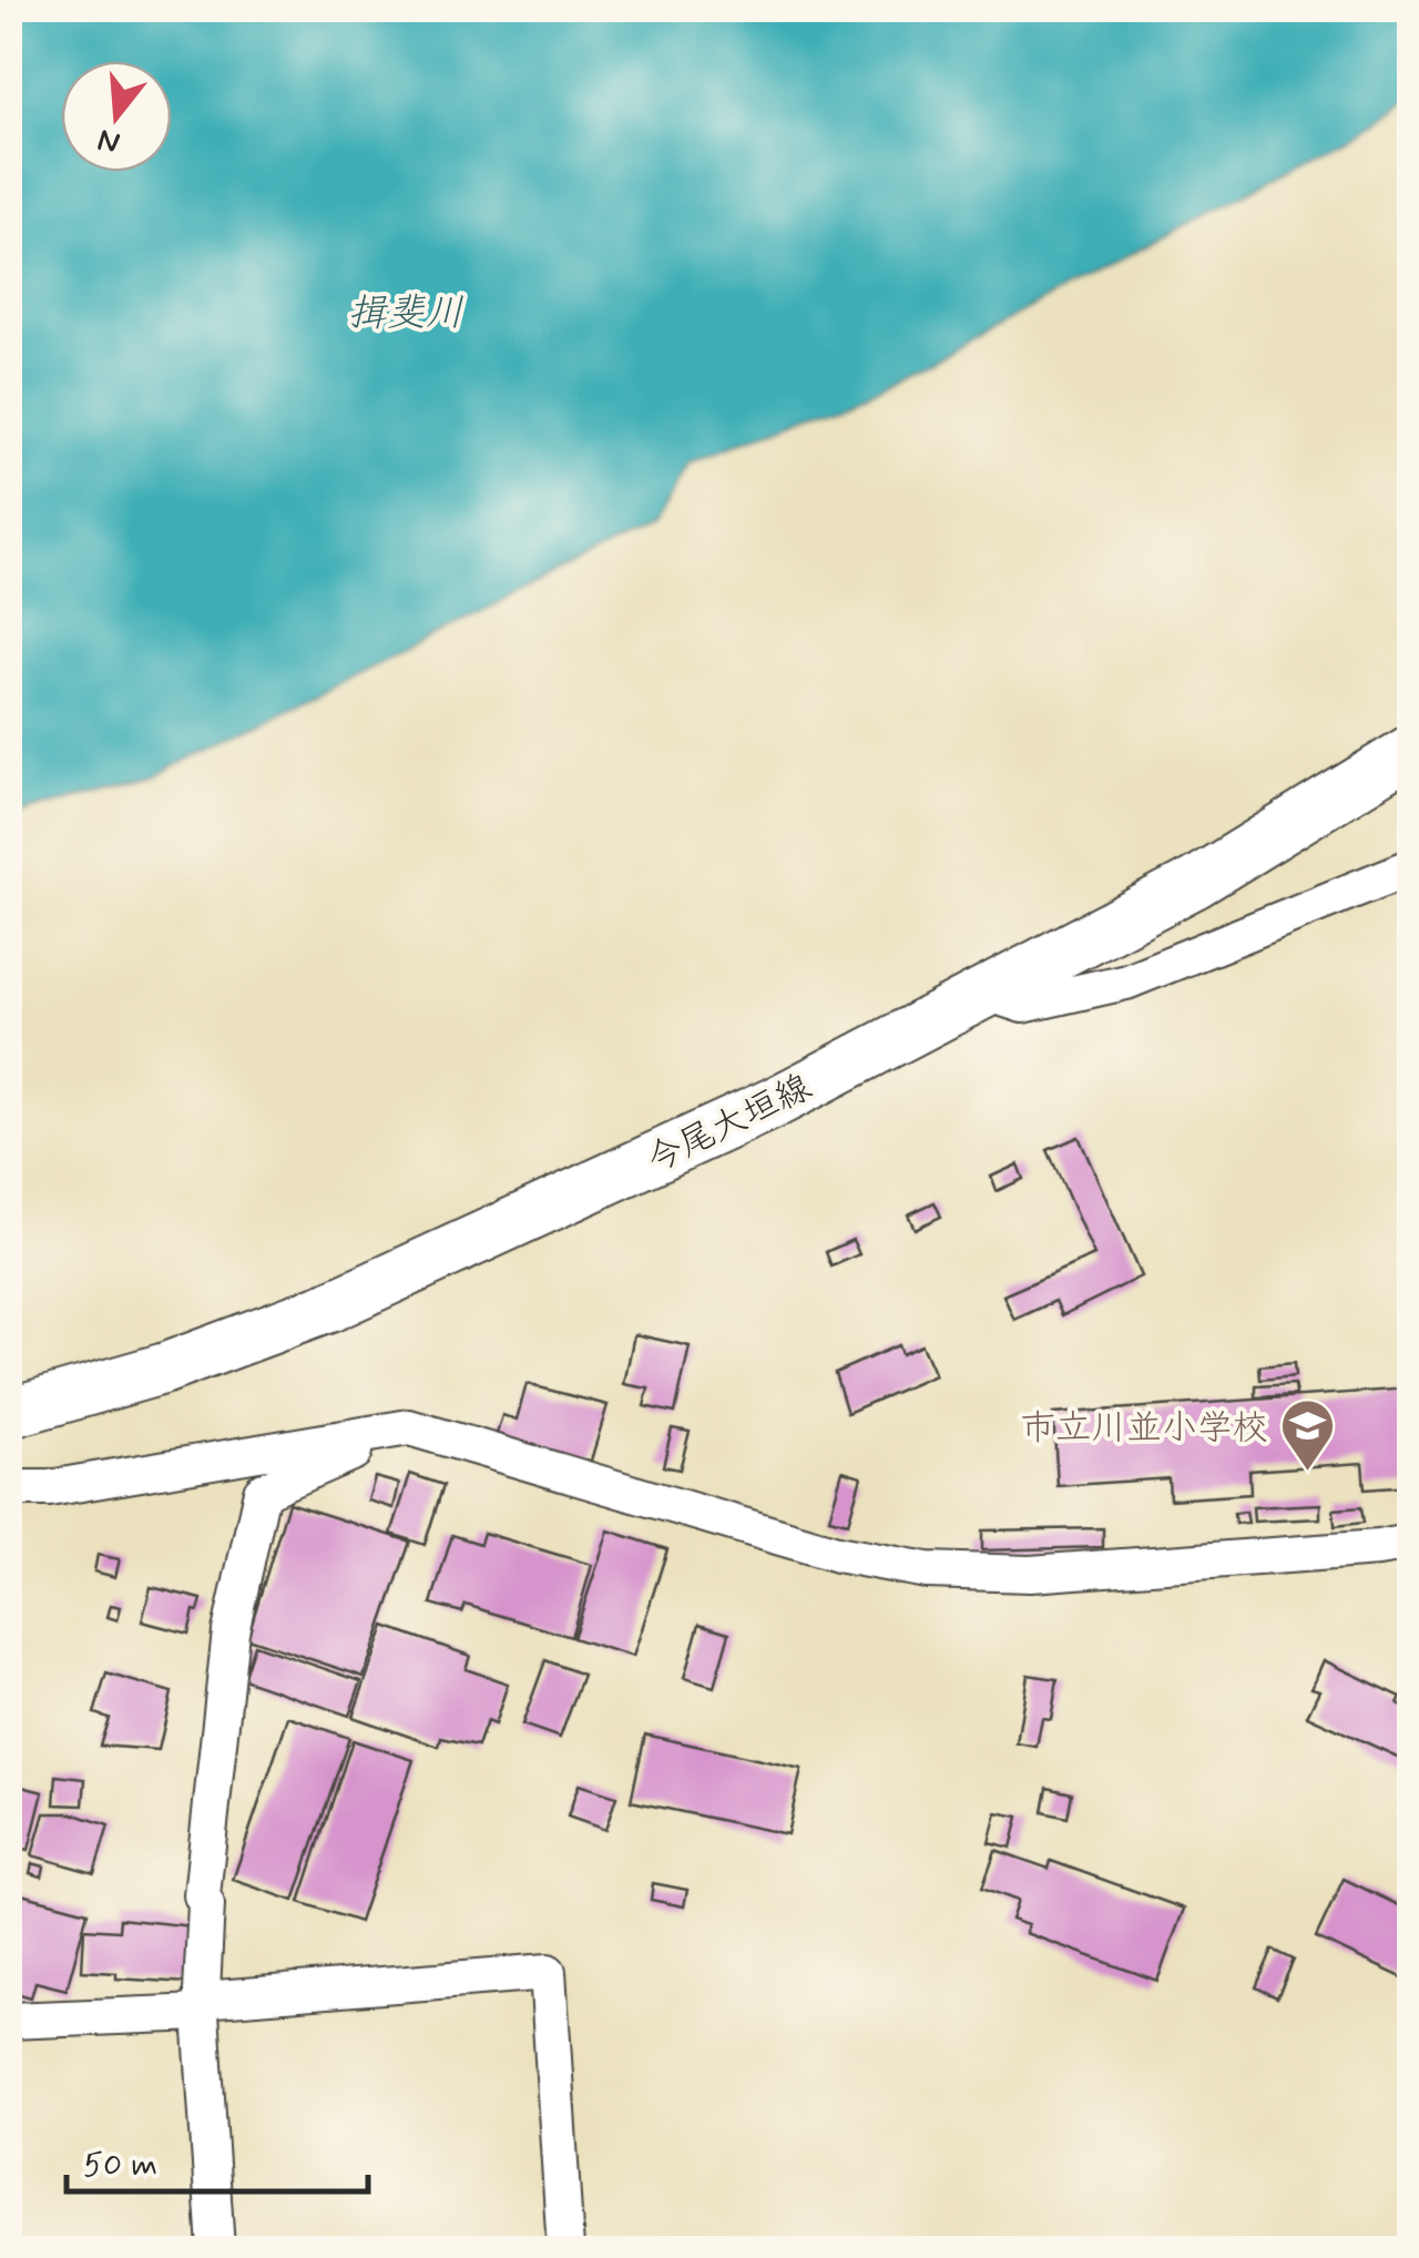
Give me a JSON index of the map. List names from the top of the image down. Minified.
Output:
{"streets":{"main road":["今尾大垣線"]},"water":["揖斐川"],"places":{"school or university":["市立川並小学校"]},"scale_bar":"50 m","north":"bottom"}
